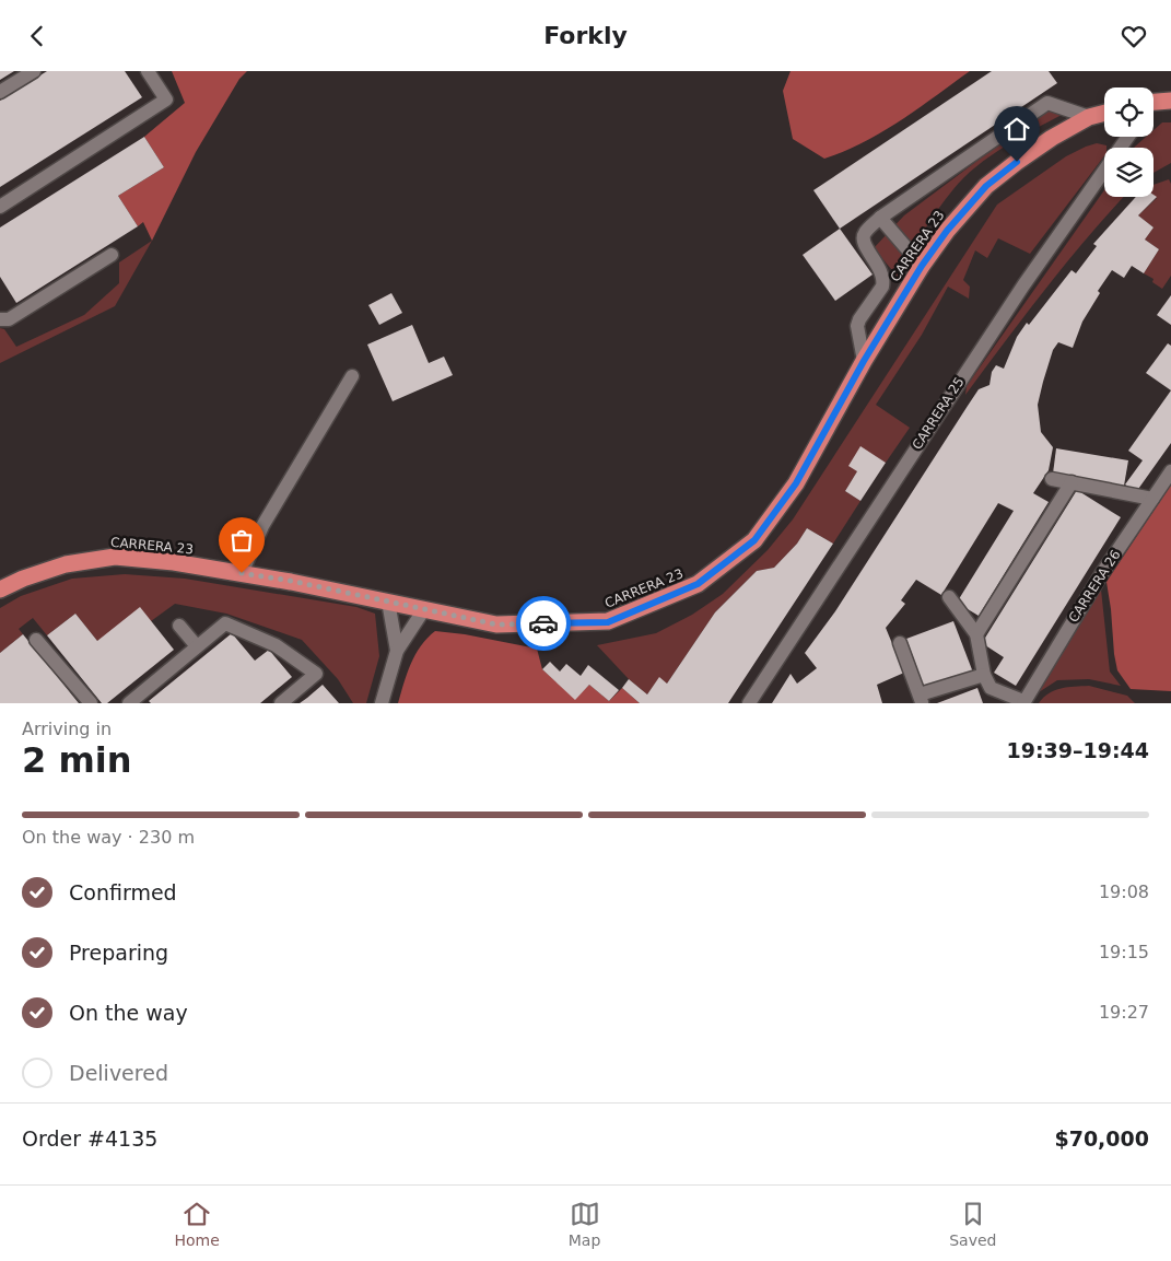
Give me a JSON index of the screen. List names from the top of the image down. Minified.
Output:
{"streets":{"highway":["CARRERA 23"],"street":["CARRERA 25","CARRERA 26"]},"page":{"header":"Forkly","heading":["2 min","Arriving in","19:39–19:44"],"panel":["Order #4135","$70,000"],"bar":"On the way · 230 m","list":[["Confirmed","19:08"],["Preparing","19:15"],["On the way","19:27"],"Delivered"],"tabs":["Home","Map","Saved"]}}
